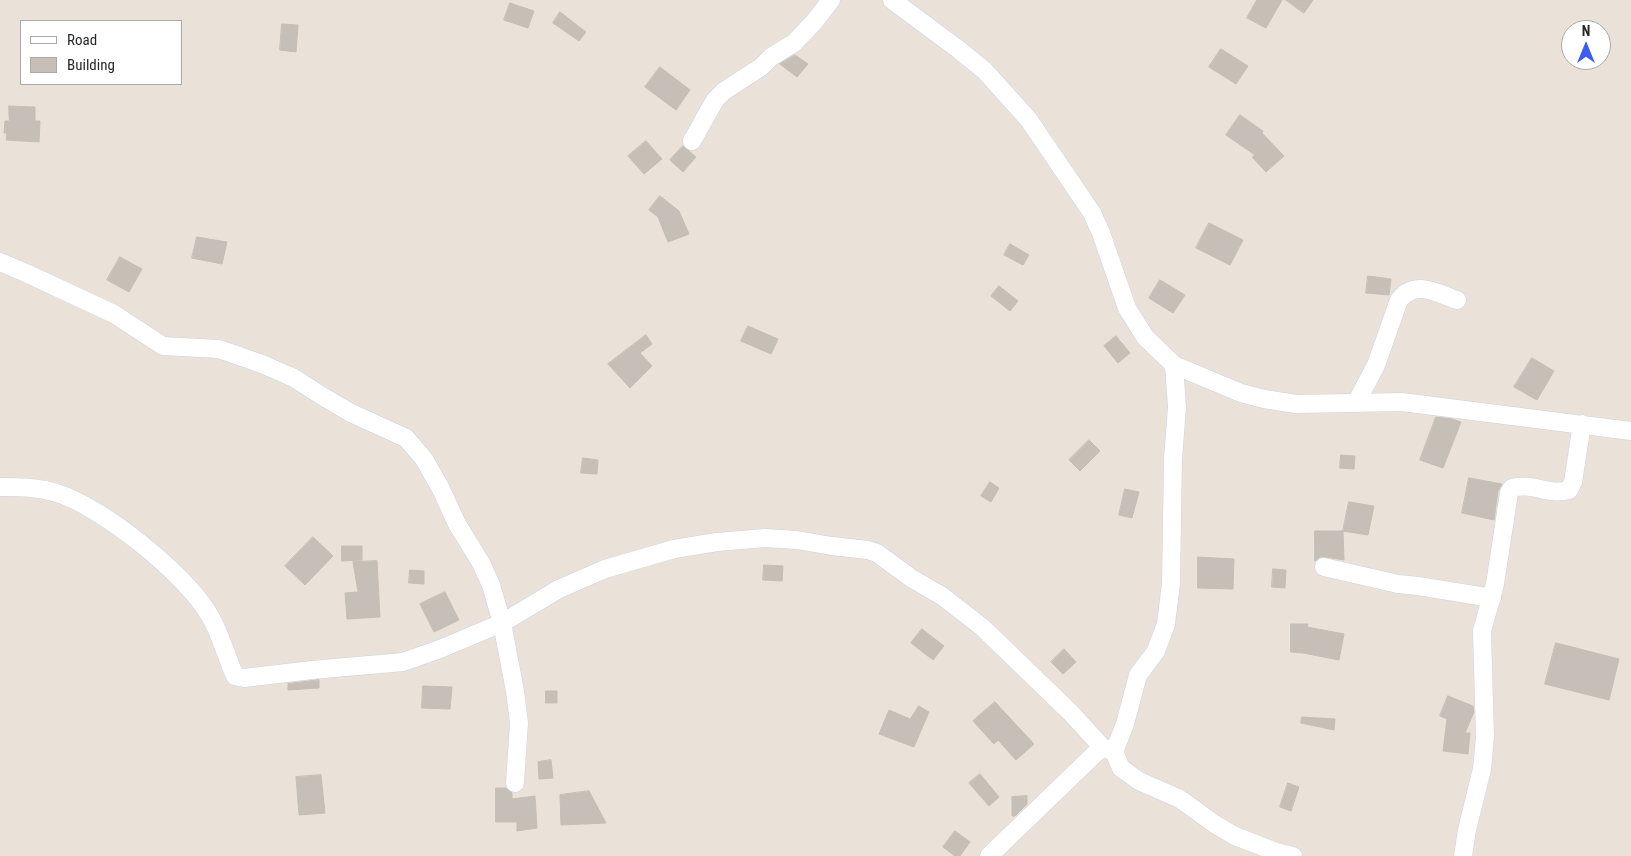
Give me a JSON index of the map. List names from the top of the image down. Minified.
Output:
{"legend":["Road","Building"],"north":"top"}
